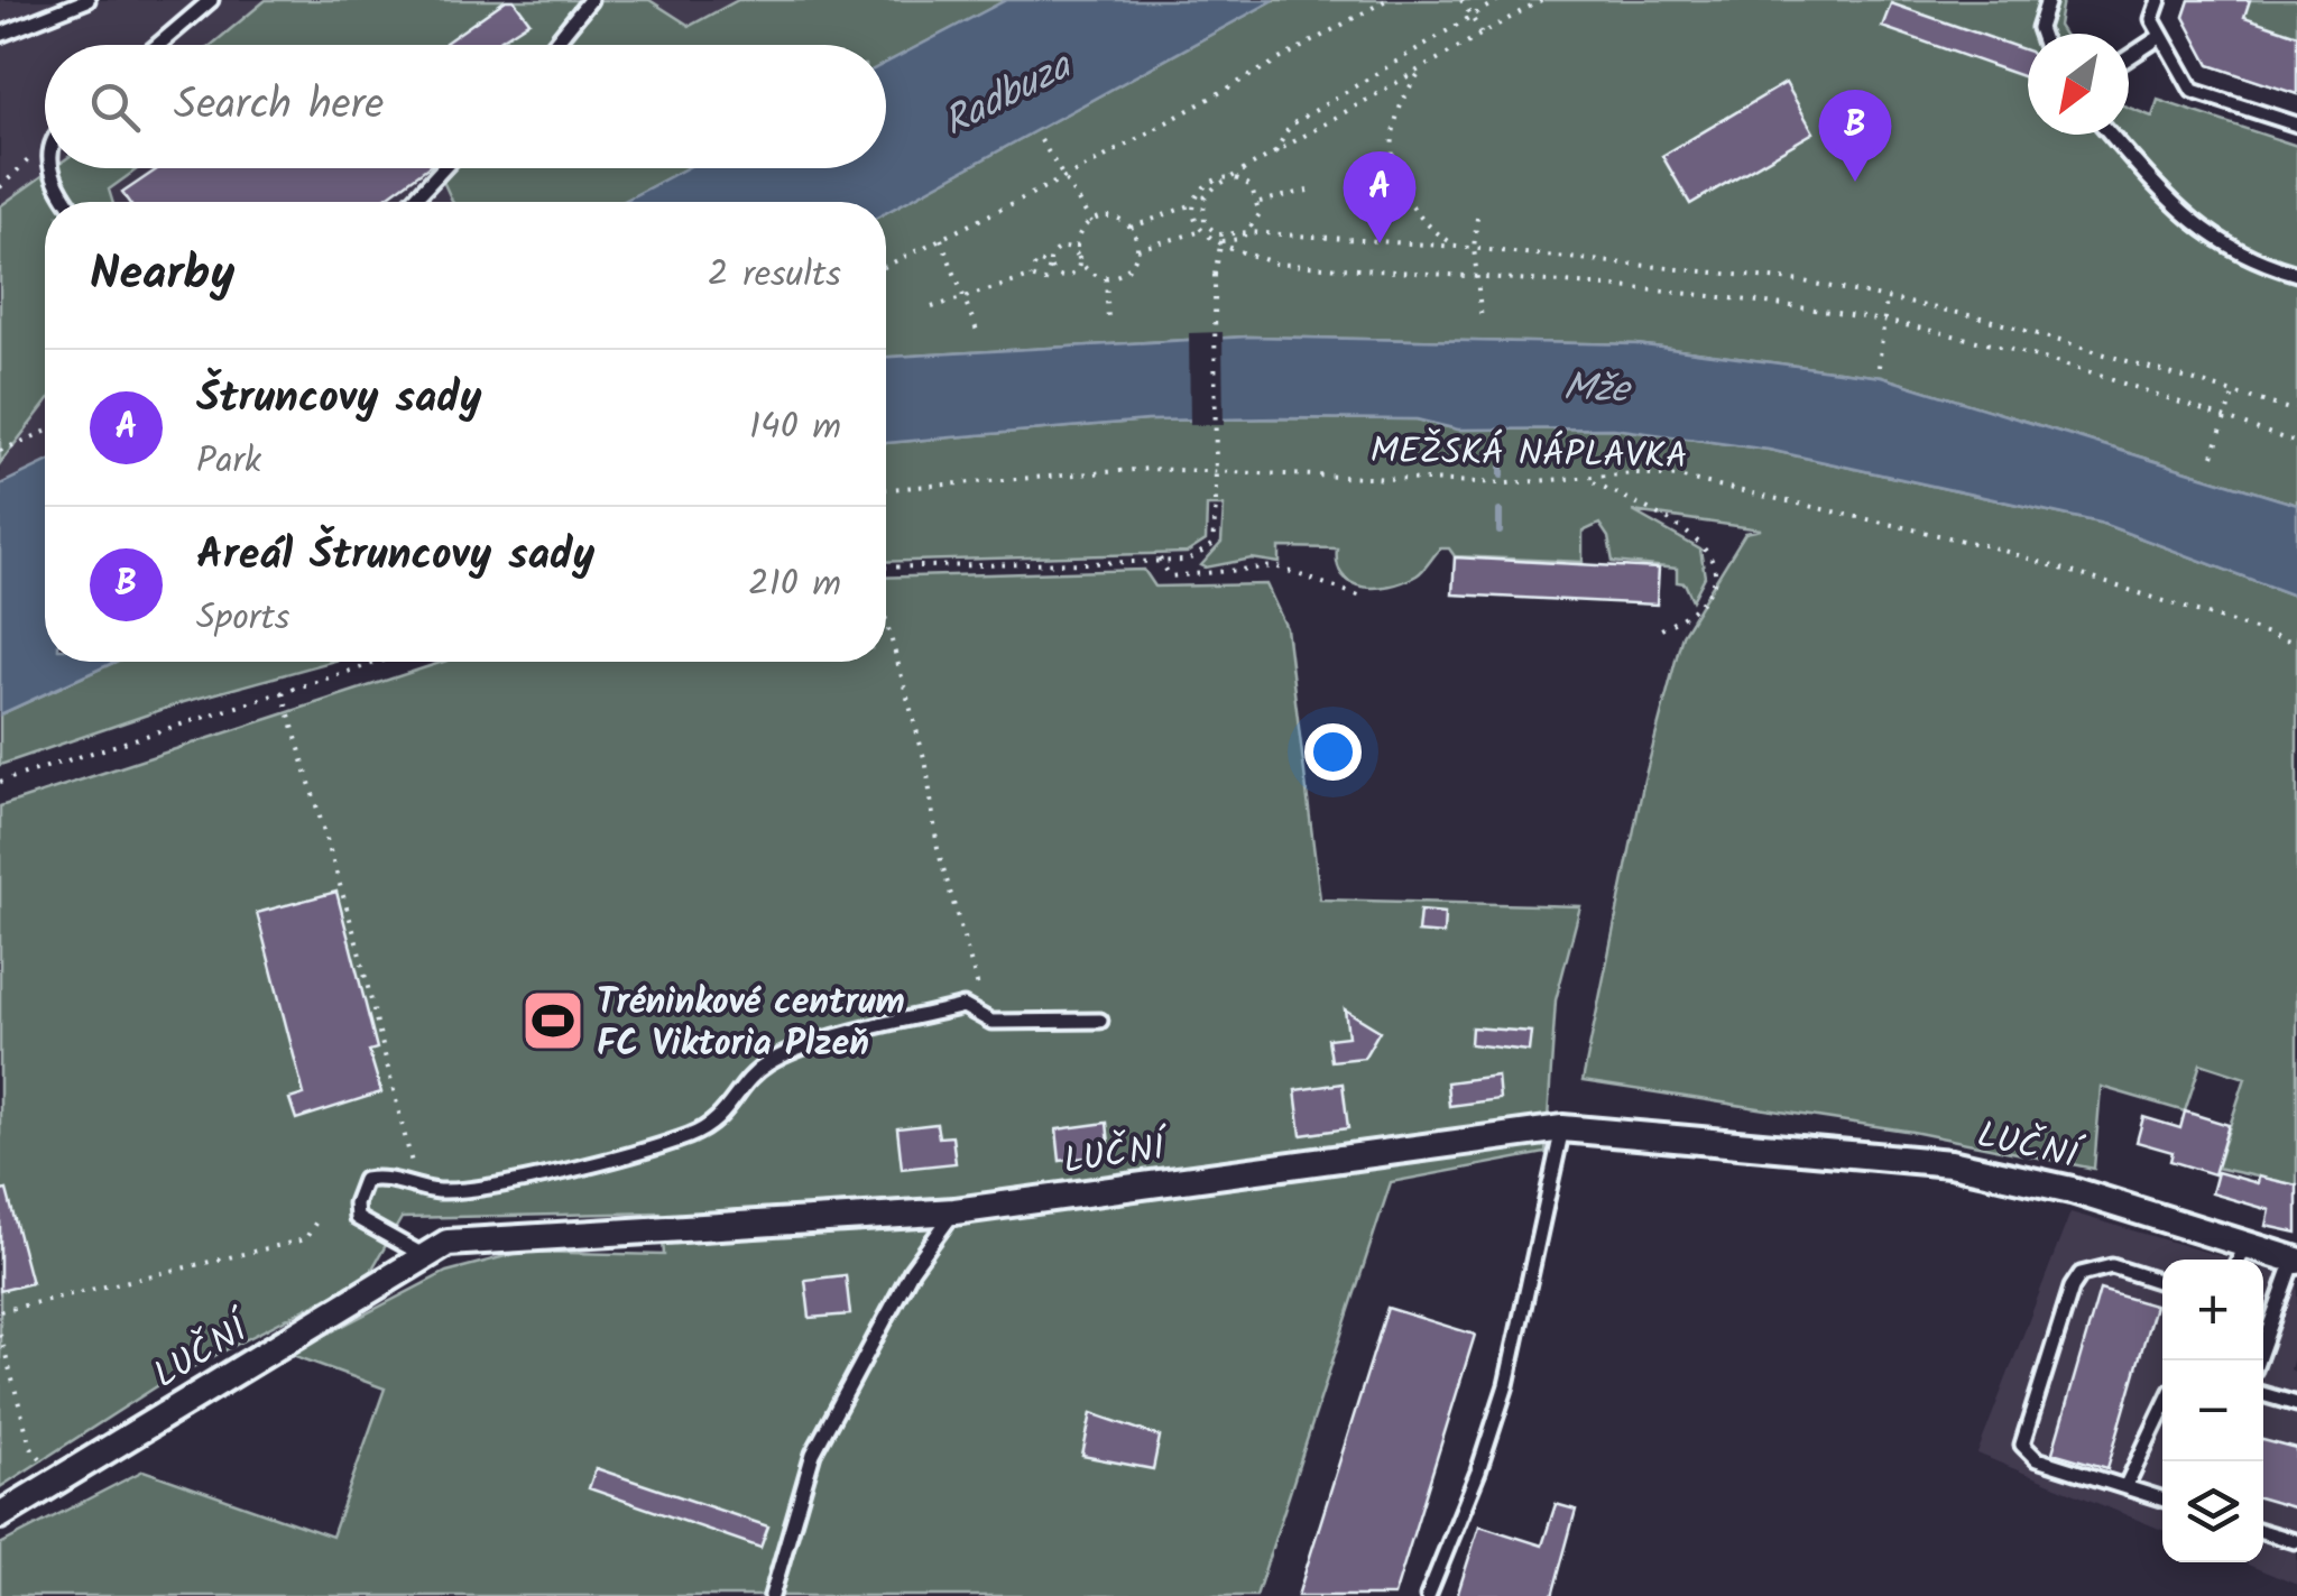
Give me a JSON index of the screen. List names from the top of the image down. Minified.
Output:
{"streets":{"street":["LUČNÍ"],"path":["MEŽSKÁ NÁPLAVKA"]},"water":["Radbuza","Mže"],"places":{"sports":["Tréninkové centrum FC Viktoria Plzeň"]},"north":"bottom left","page":{"search":"Search here","pins":["B","A"],"heading":["Nearby","2 results"],"list":[{"mark":"A","name":"Štruncovy sady","note":"Park","value":"140 m"},{"mark":"B","name":"Areál Štruncovy sady","note":"Sports","value":"210 m"}],"map_buttons":["+","−"]}}
